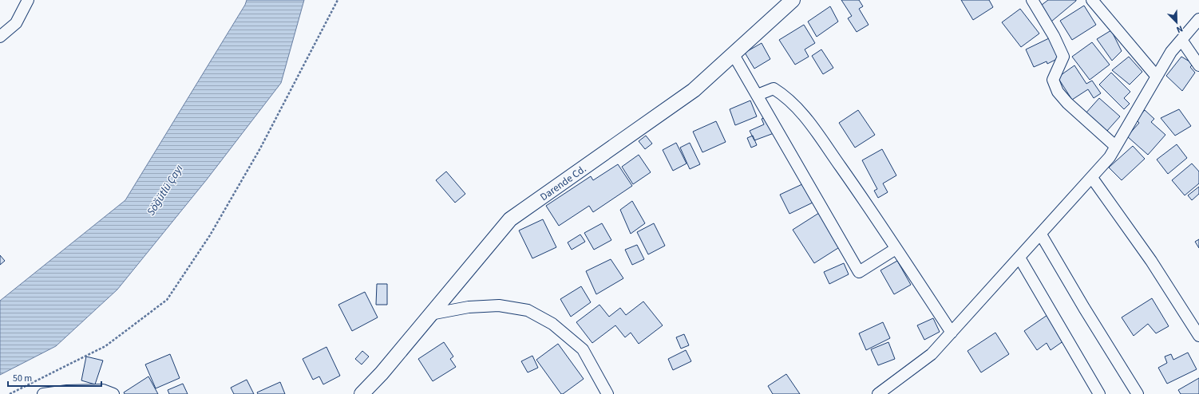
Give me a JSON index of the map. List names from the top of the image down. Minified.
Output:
{"streets":{"street":["Darende Cd."]},"water":["Söğütlü Çayı"],"scale_bar":"50 m","north":"bottom right"}
